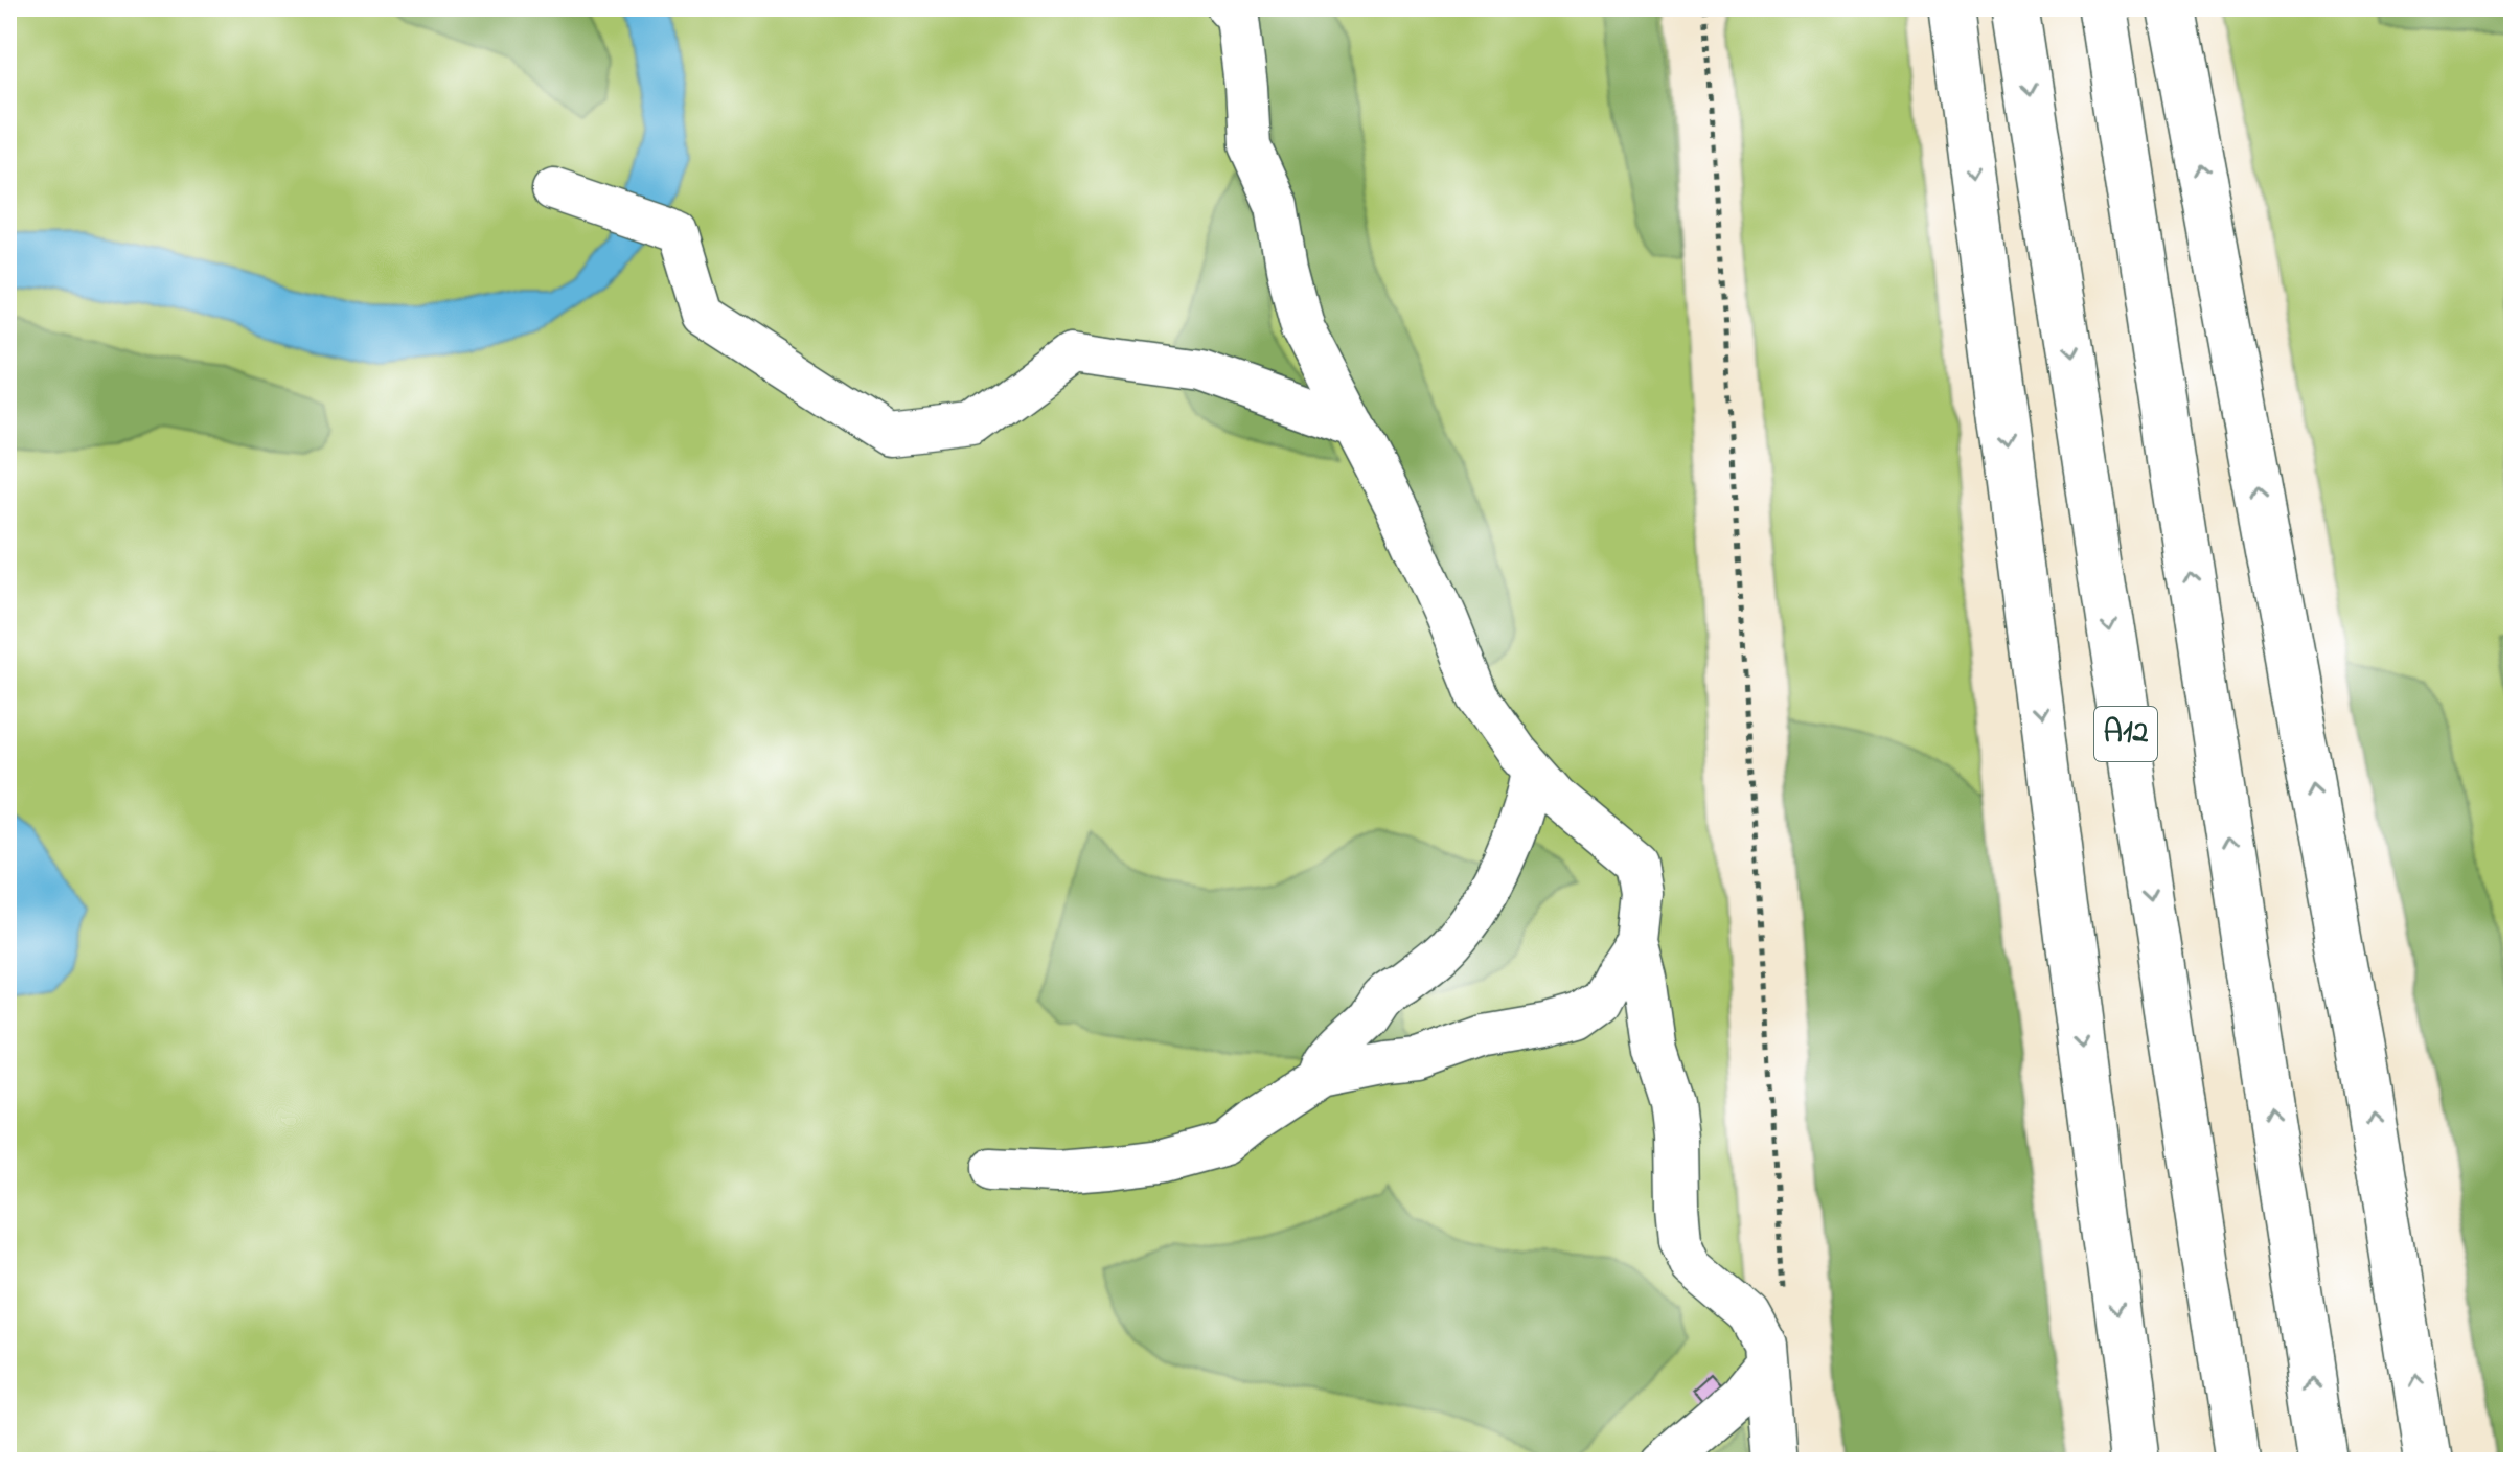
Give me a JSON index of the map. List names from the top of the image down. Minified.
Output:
{"streets":{"highway":["A12"]}}
